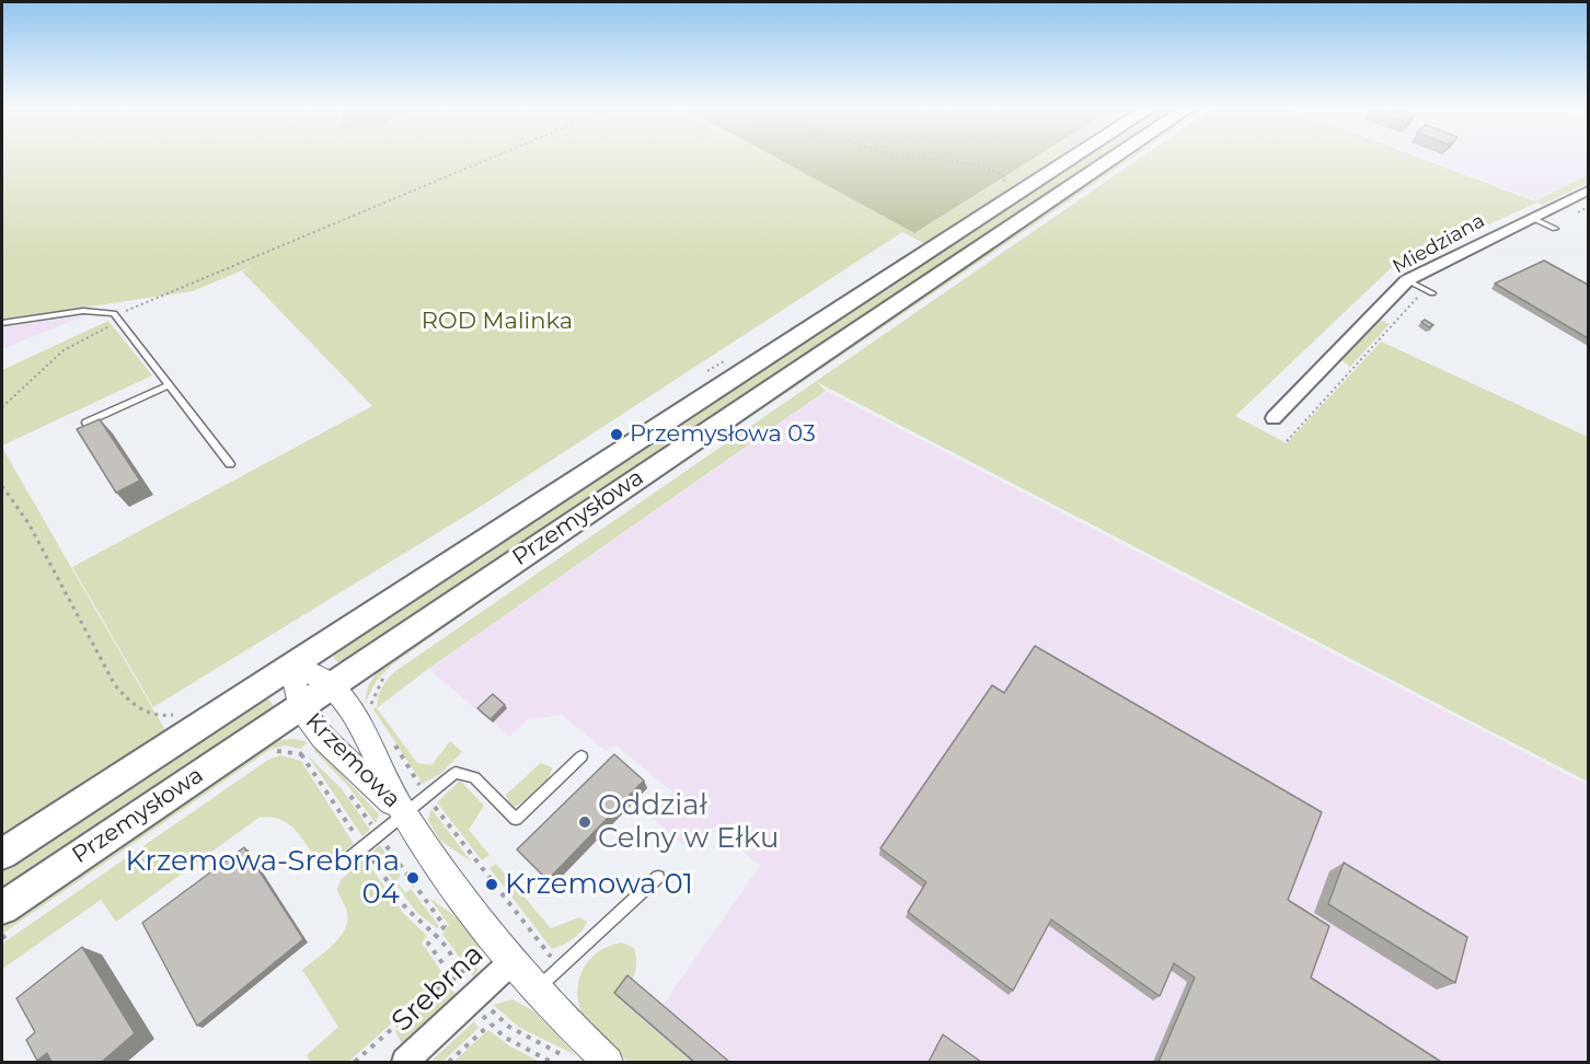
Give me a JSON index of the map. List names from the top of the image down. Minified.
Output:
{"streets":{"main road":["Przemysłowa"],"street":["Miedziana","Krzemowa","Srebrna"]},"crossings":[["Przemysłowa","Krzemowa"],["Krzemowa","Srebrna"]],"parks":["ROD Malinka"],"places":["Przemysłowa 03","Oddział Celny w Ełku","Krzemowa-Srebrna 04","Krzemowa 01"]}
